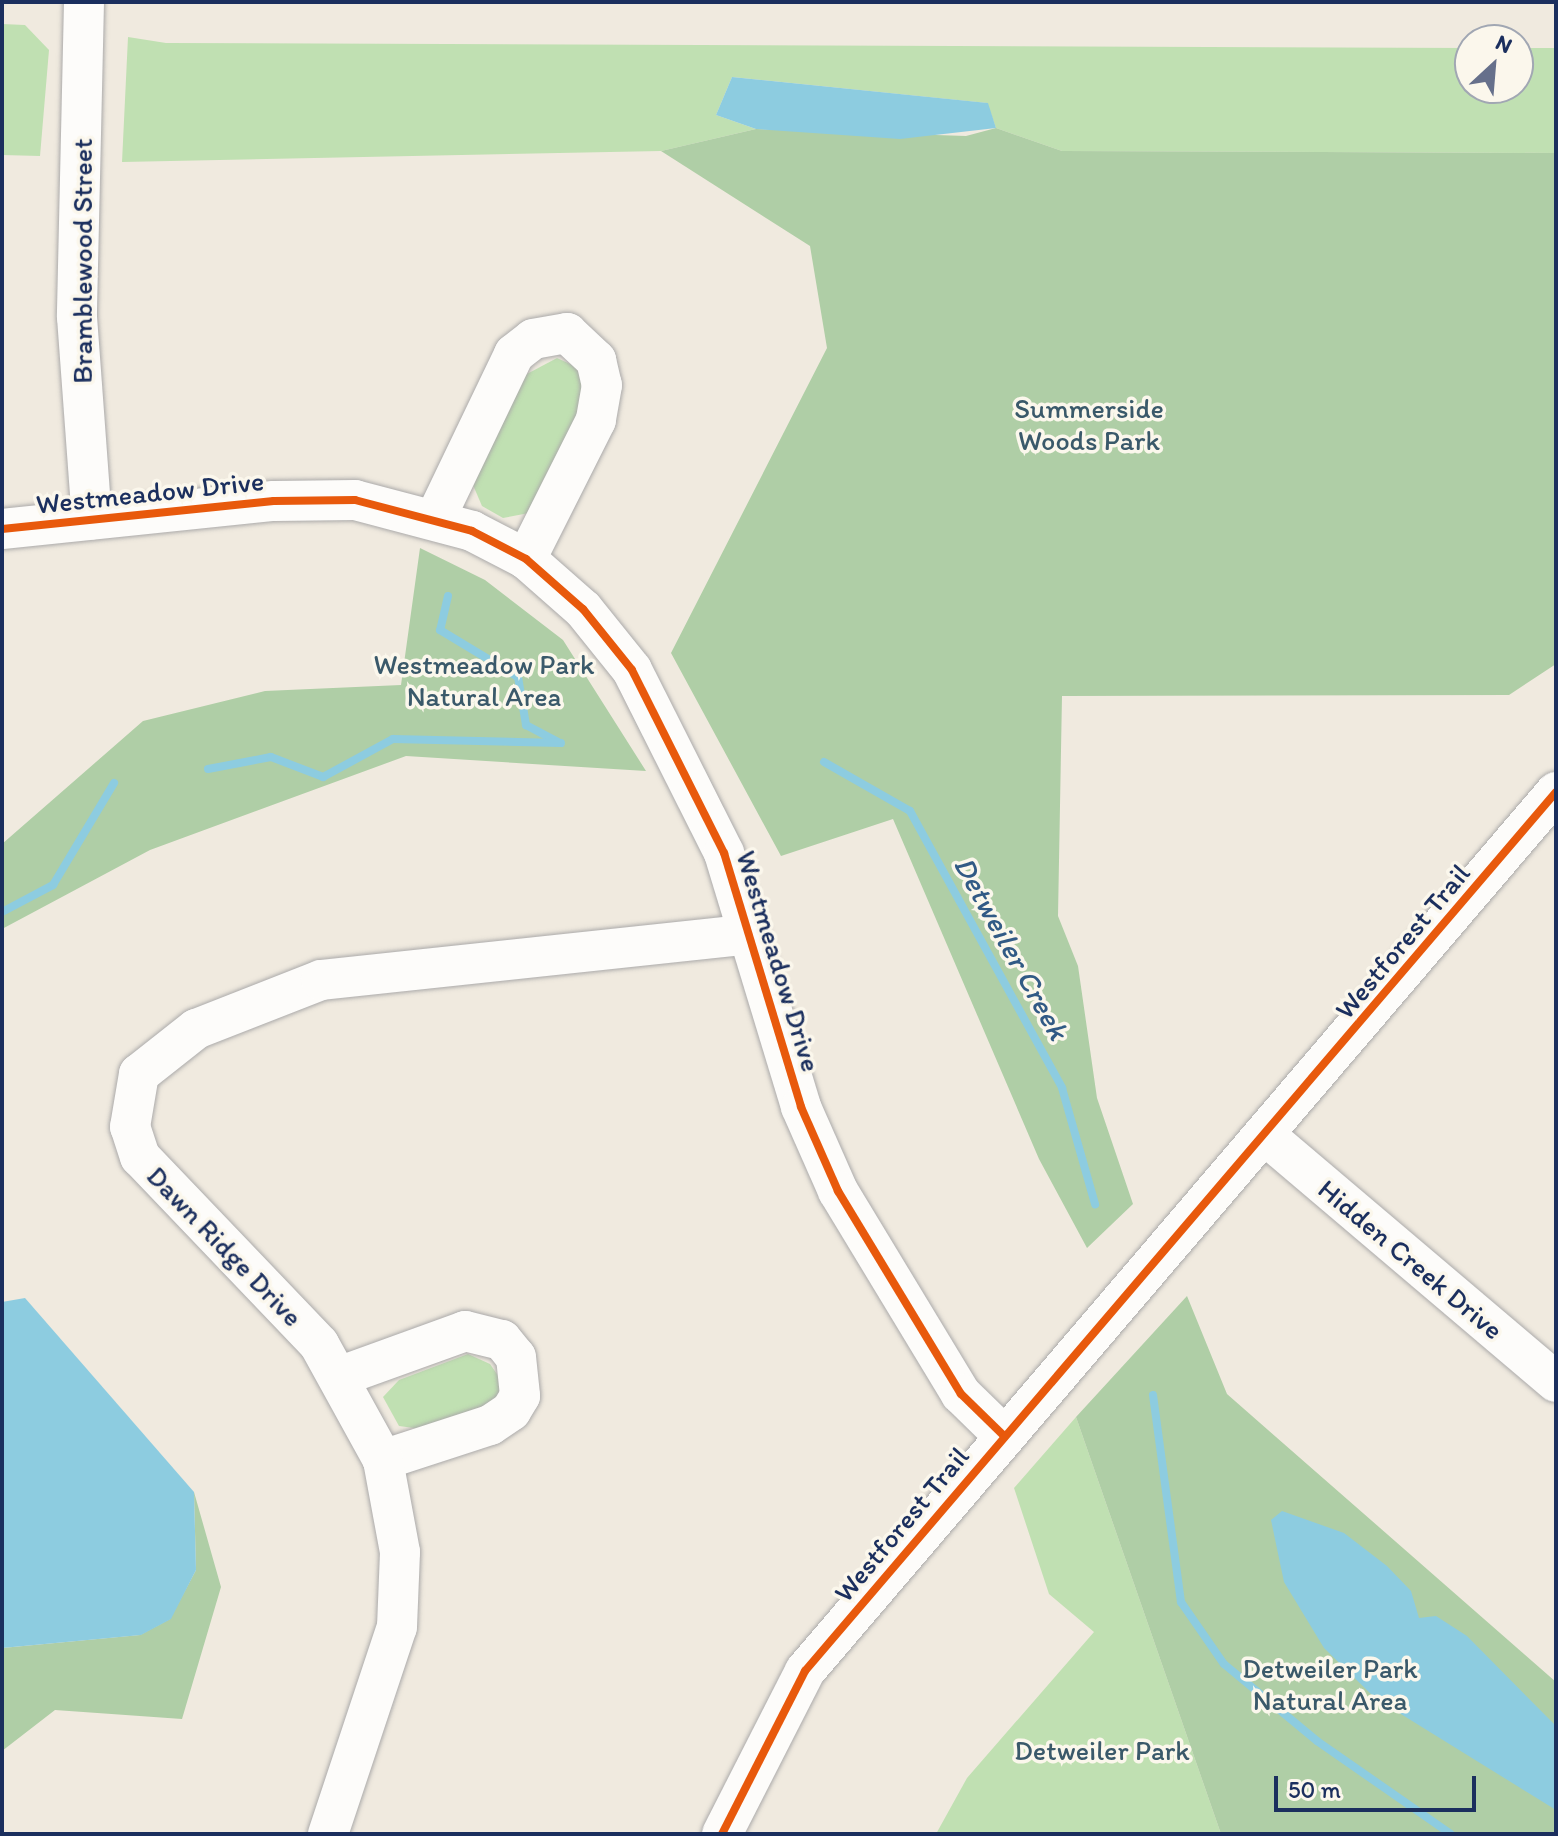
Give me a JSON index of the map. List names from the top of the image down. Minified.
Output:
{"streets":{"street":["Bramblewood Street","Westmeadow Drive","Westforest Trail","Dawn Ridge Drive","Hidden Creek Drive"]},"crossings":[["Bramblewood Street","Westmeadow Drive"],["Westmeadow Drive","Westforest Trail"],["Westmeadow Drive","Dawn Ridge Drive"],["Westforest Trail","Hidden Creek Drive"]],"water":["Detweiler Creek"],"parks":["Summerside Woods Park","Westmeadow Park Natural Area","Detweiler Park Natural Area","Detweiler Park"],"scale_bar":"50 m","north":"top right"}
